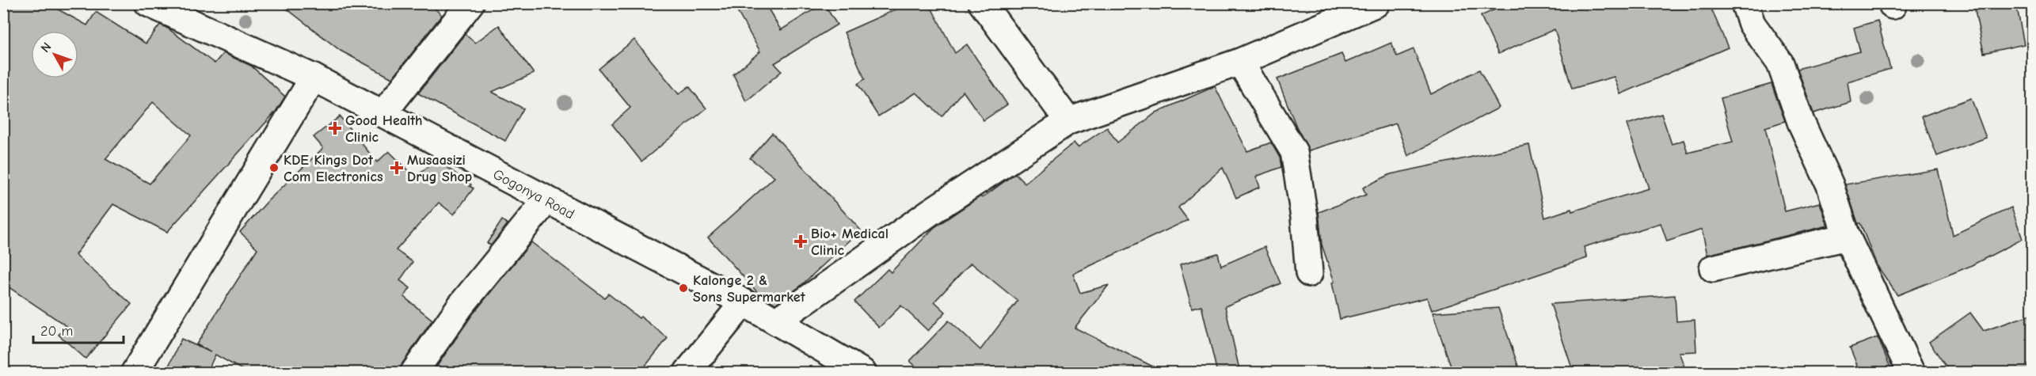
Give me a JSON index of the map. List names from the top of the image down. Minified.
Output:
{"streets":{"street":["Gogonya Road"]},"places":{"health":["Good Health Clinic","Musaasizi Drug Shop","Bio+ Medical Clinic"],"other":["KDE Kings Dot Com Electronics","Kalonge 2 & Sons Supermarket"]},"scale_bar":"20 m","north":"top left"}
